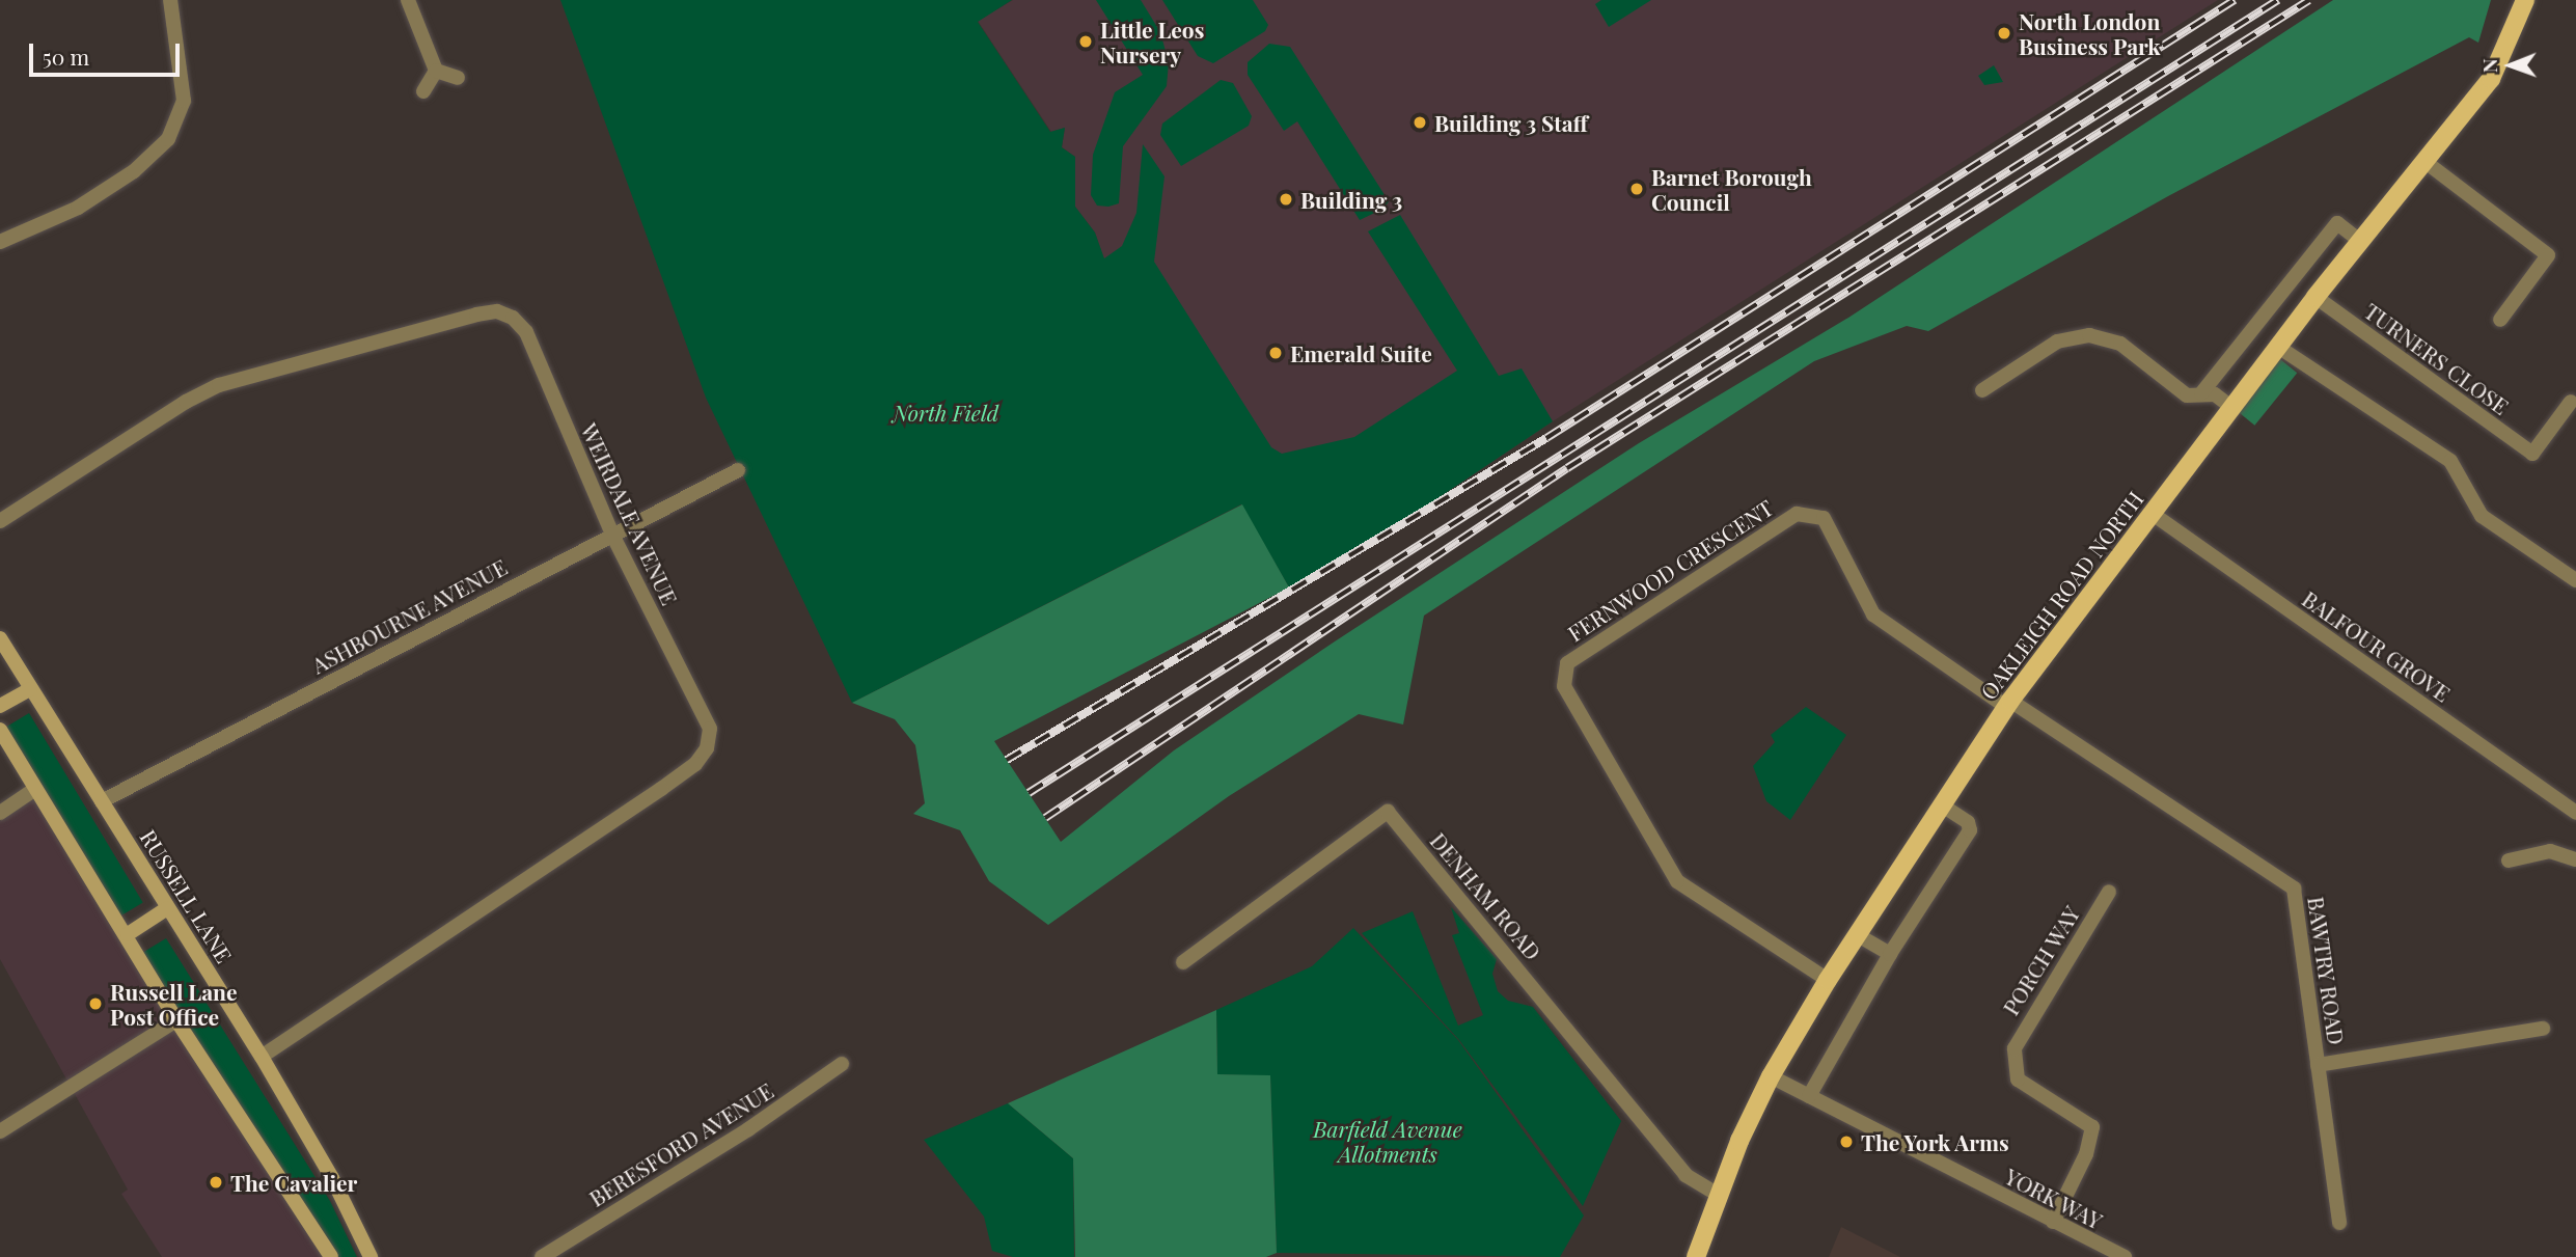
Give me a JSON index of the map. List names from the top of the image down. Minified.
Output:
{"streets":{"main road":["OAKLEIGH ROAD NORTH","RUSSELL LANE"],"street":["TURNERS CLOSE","WEIRDALE AVENUE","FERNWOOD CRESCENT","ASHBOURNE AVENUE","BALFOUR GROVE","DENHAM ROAD","PORCH WAY","BAWTRY ROAD","BERESFORD AVENUE","YORK WAY"]},"crossings":[["TURNERS CLOSE","OAKLEIGH ROAD NORTH"],["WEIRDALE AVENUE","ASHBOURNE AVENUE"],["WEIRDALE AVENUE","RUSSELL LANE"],["FERNWOOD CRESCENT","OAKLEIGH ROAD NORTH"],["FERNWOOD CRESCENT","BAWTRY ROAD"],["OAKLEIGH ROAD NORTH","BALFOUR GROVE"],["OAKLEIGH ROAD NORTH","DENHAM ROAD"],["OAKLEIGH ROAD NORTH","BAWTRY ROAD"],["OAKLEIGH ROAD NORTH","YORK WAY"],["ASHBOURNE AVENUE","RUSSELL LANE"],["PORCH WAY","YORK WAY"]],"parks":["North Field","Barfield Avenue Allotments"],"places":["North London Business Park","Little Leos Nursery","Building 3 Staff","Barnet Borough Council","Building 3","Emerald Suite","Russell Lane Post Office","The York Arms","The Cavalier"],"scale_bar":"50 m","north":"left"}
